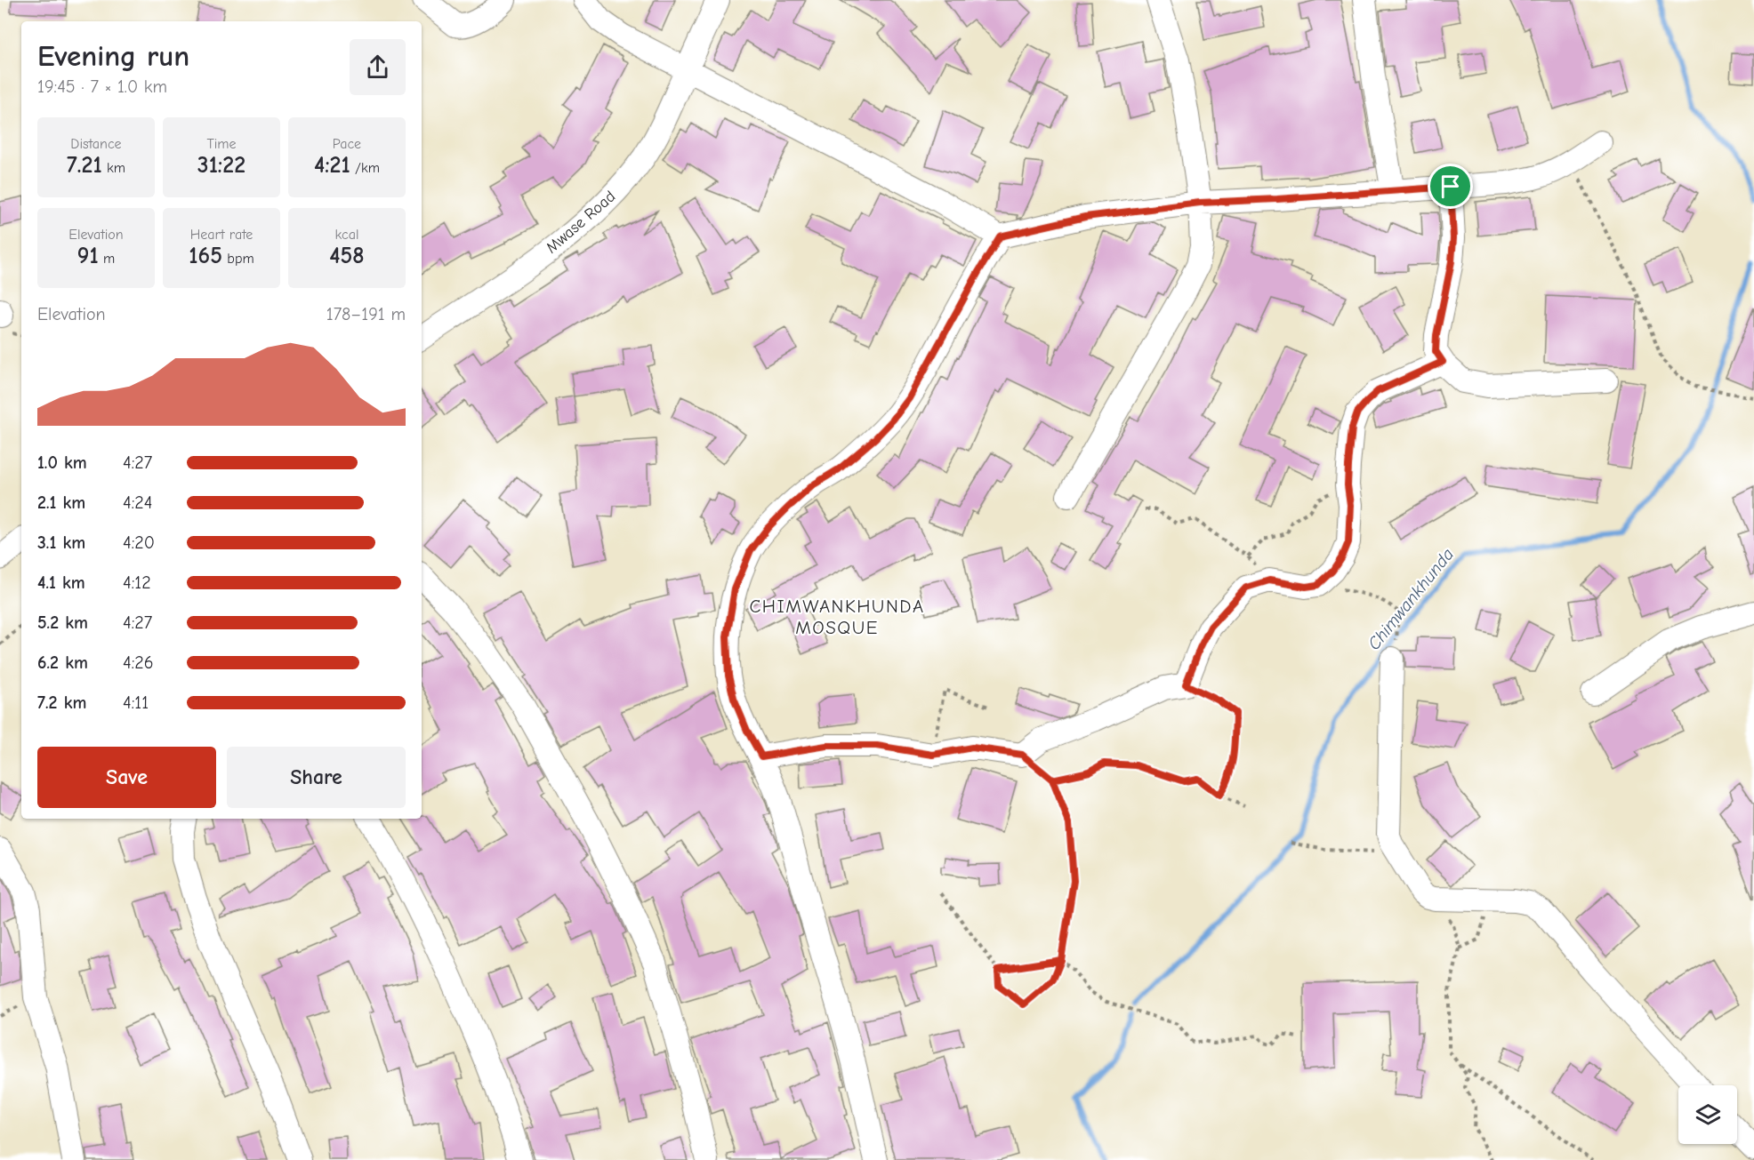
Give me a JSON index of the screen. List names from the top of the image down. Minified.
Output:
{"streets":{"street":["Mwase Road"]},"districts":["CHIMWANKHUNDA MOSQUE"],"water":["Chimwankhunda"],"page":{"heading":["Evening run","19:45 · 7 × 1.0 km"],"stats":[["Distance","7.21 km"],["Time","31:22"],["Pace","4:21 /km"],["Elevation","91 m"],["Heart rate","165 bpm"],["kcal","458"]],"chart":["Elevation","178–191 m"],"list":[{"name":"1.0 km","note":"4:27"},{"name":"2.1 km","note":"4:24"},{"name":"3.1 km","note":"4:20"},{"name":"4.1 km","note":"4:12"},{"name":"5.2 km","note":"4:27"},{"name":"6.2 km","note":"4:26"},{"name":"7.2 km","note":"4:11"}],"buttons":["Save","Share"]}}
